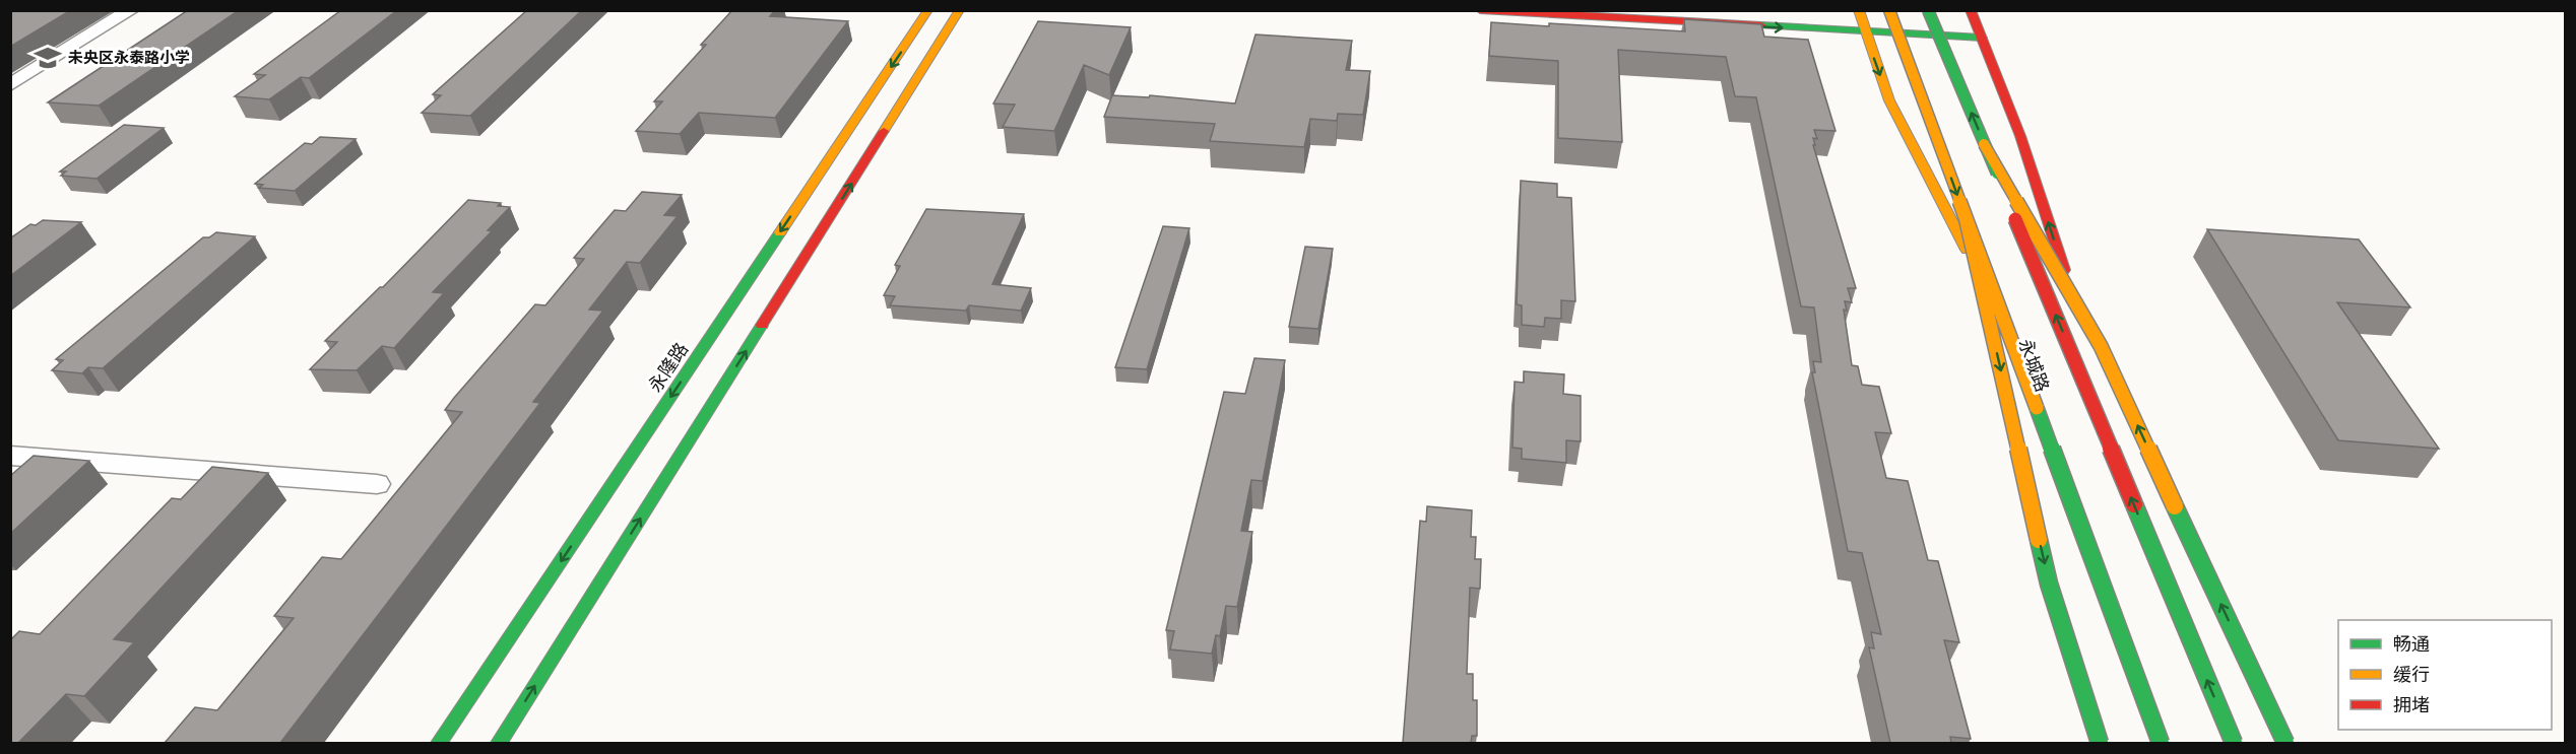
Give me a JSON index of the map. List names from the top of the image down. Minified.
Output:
{"streets":{"main road":["永城路","永隆路"]},"places":{"school or university":["未央区永泰路小学"]},"legend":["畅通","缓行","拥堵"]}
